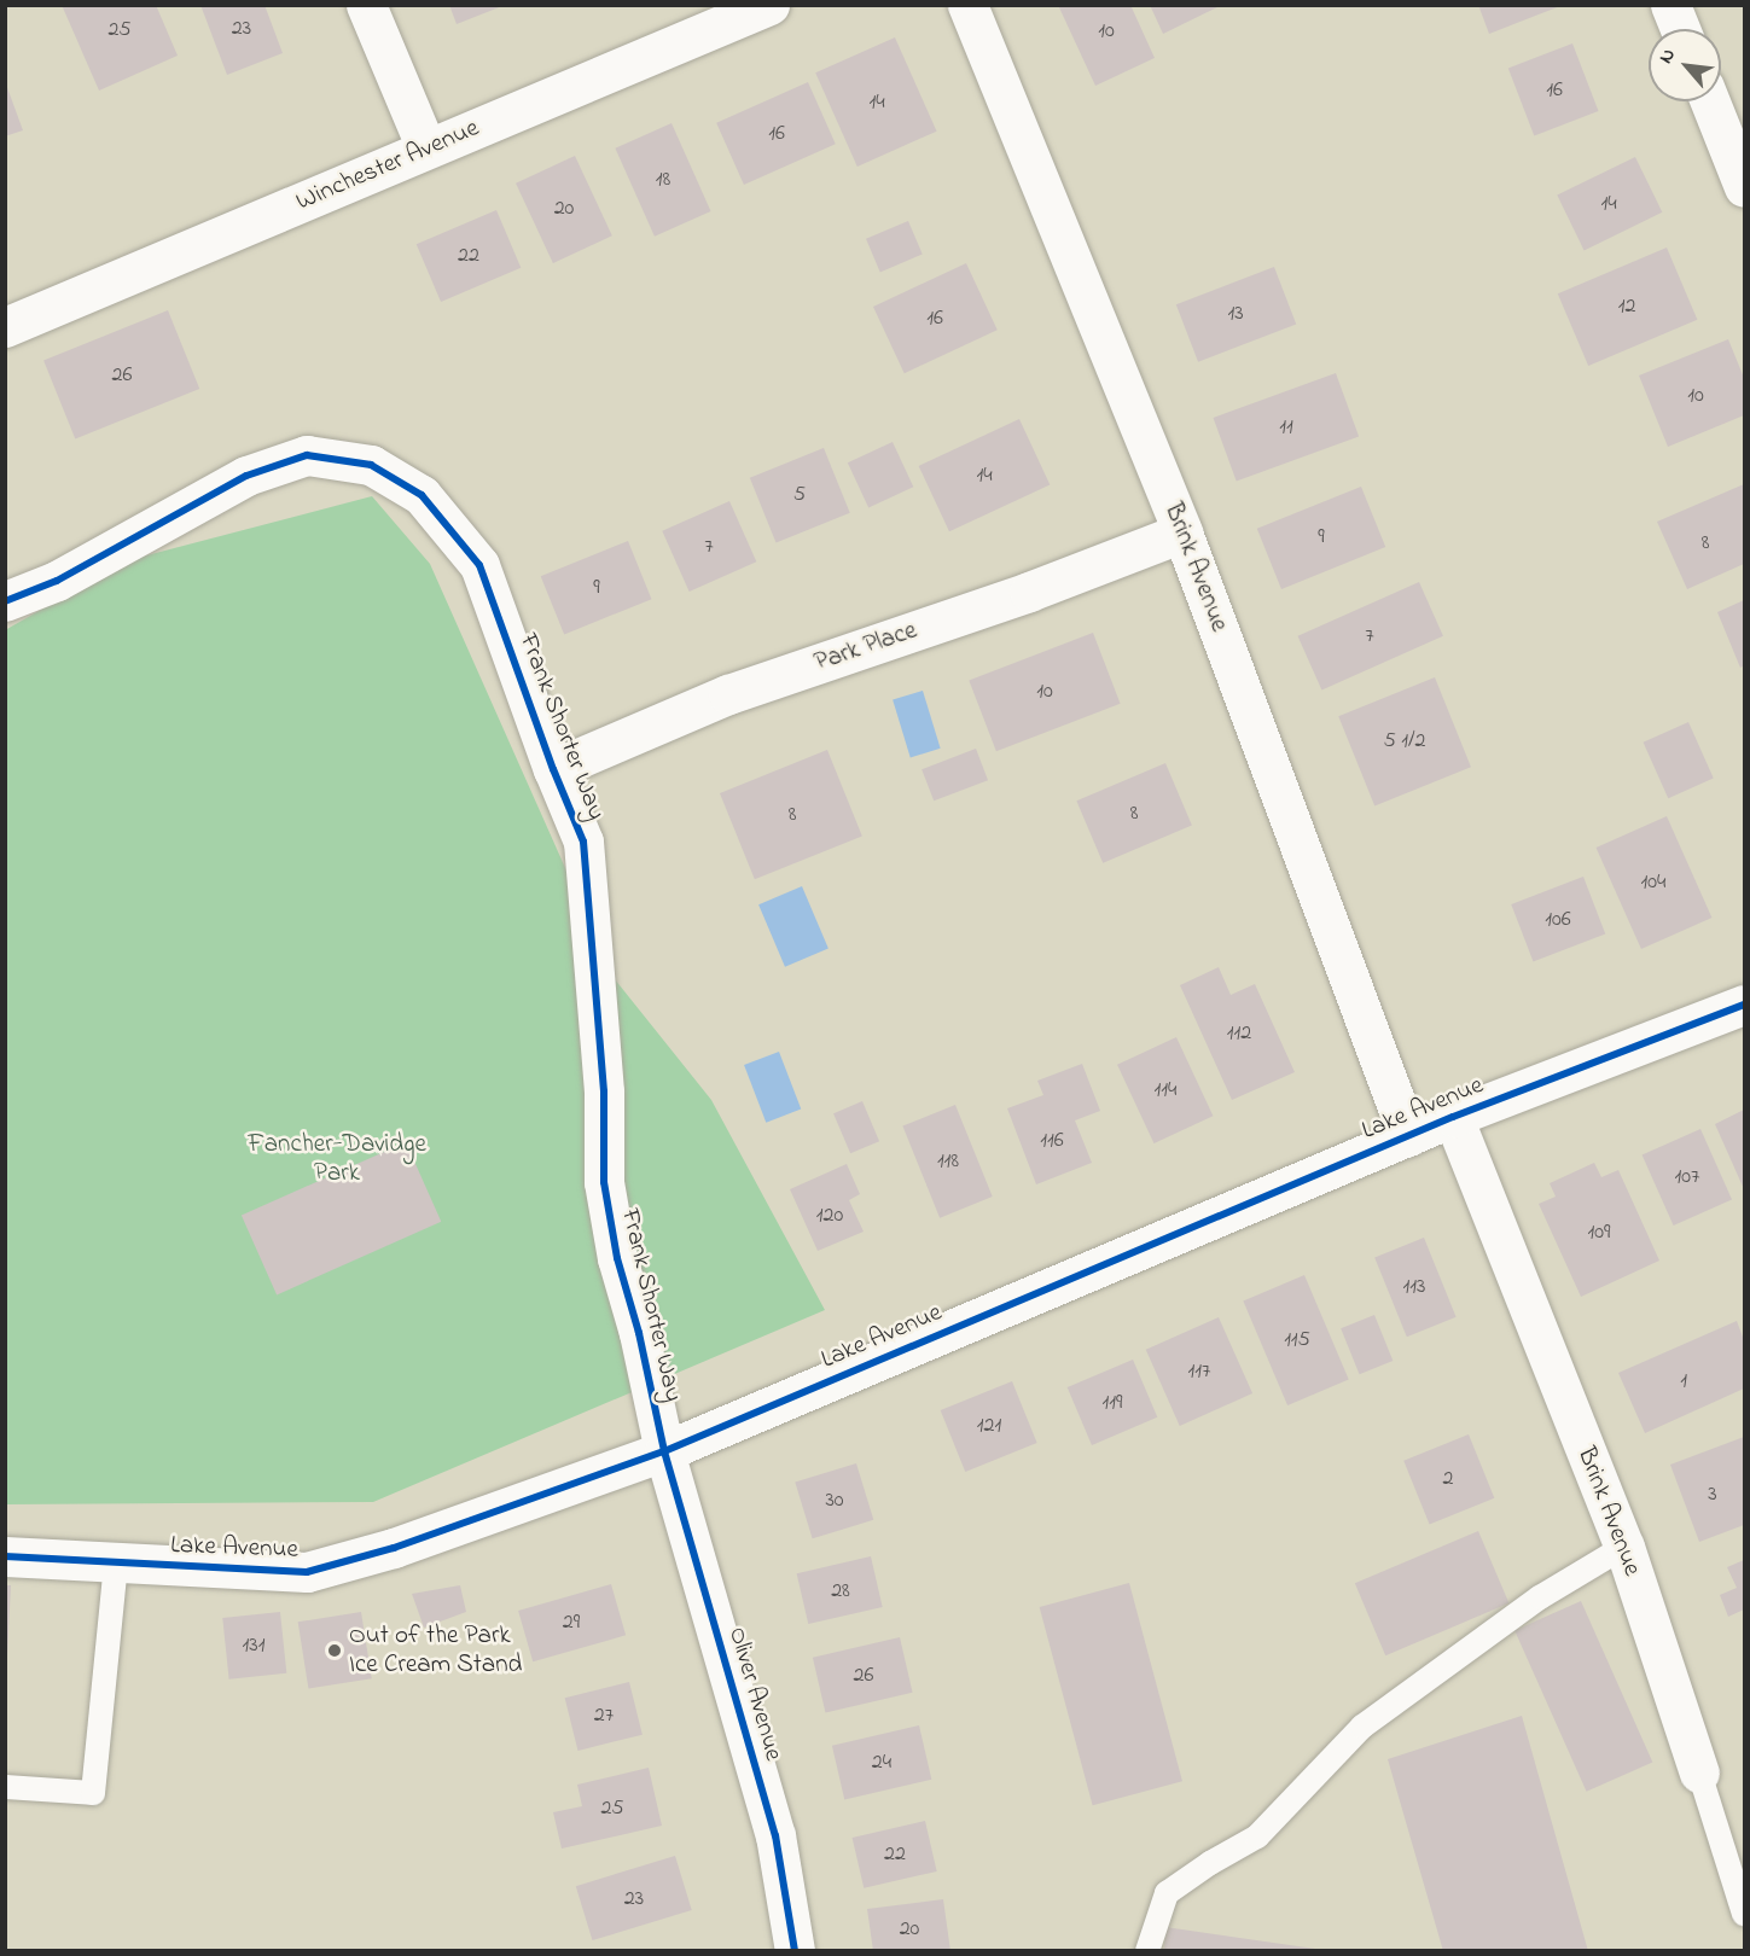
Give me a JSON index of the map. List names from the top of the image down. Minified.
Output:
{"streets":{"street":["Winchester Avenue","Brink Avenue","Park Place","Frank Shorter Way","Lake Avenue","Oliver Avenue"]},"crossings":[["Brink Avenue","Park Place"],["Brink Avenue","Lake Avenue"],["Park Place","Frank Shorter Way"],["Frank Shorter Way","Lake Avenue"],["Frank Shorter Way","Oliver Avenue"],["Lake Avenue","Oliver Avenue"]],"parks":["Fancher-Davidge Park"],"places":["Out of the Park Ice Cream Stand"],"house_numbers":["23","25","10","16","14","16","18","14","20","22","12","13","16","26","10","11","14","5","9","8","7","9","7","10","5 1/2","8","8","104","106","112","114","116","118","107","120","109","113","115","117","1","119","121","2","3","30","28","29","131","26","27","24","25","22","23","20"],"north":"top left"}
